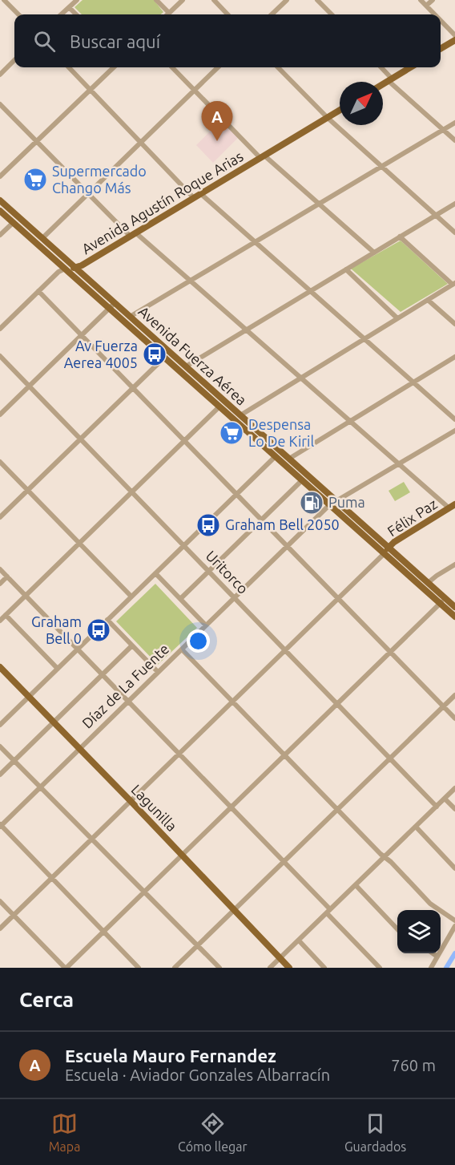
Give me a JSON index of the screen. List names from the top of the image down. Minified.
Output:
{"streets":{"main road":["Avenida Agustín Roque Arias","Avenida Fuerza Aérea","Félix Paz","Lagunilla"],"street":["Uritorco","Díaz de La Fuente"]},"crossings":[["Avenida Agustín Roque Arias","Avenida Fuerza Aérea"],["Avenida Fuerza Aérea","Félix Paz"],["Avenida Fuerza Aérea","Díaz de La Fuente"],["Uritorco","Díaz de La Fuente"],["Díaz de La Fuente","Lagunilla"]],"places":{"supermarket":["Supermercado Chango Más","Despensa Lo De Kiril"],"bus stop":["Av Fuerza Aerea 4005","Graham Bell 2050","Graham Bell 0"],"fuel station":["Puma"]},"north":"top right","page":{"search":"Buscar aquí","pins":"A","heading":"Cerca","list":[{"mark":"A","name":"Escuela Mauro Fernandez","note":"Escuela · Aviador Gonzales Albarracín","value":"760 m"}],"nav":["Mapa","Cómo llegar","Guardados"]}}
